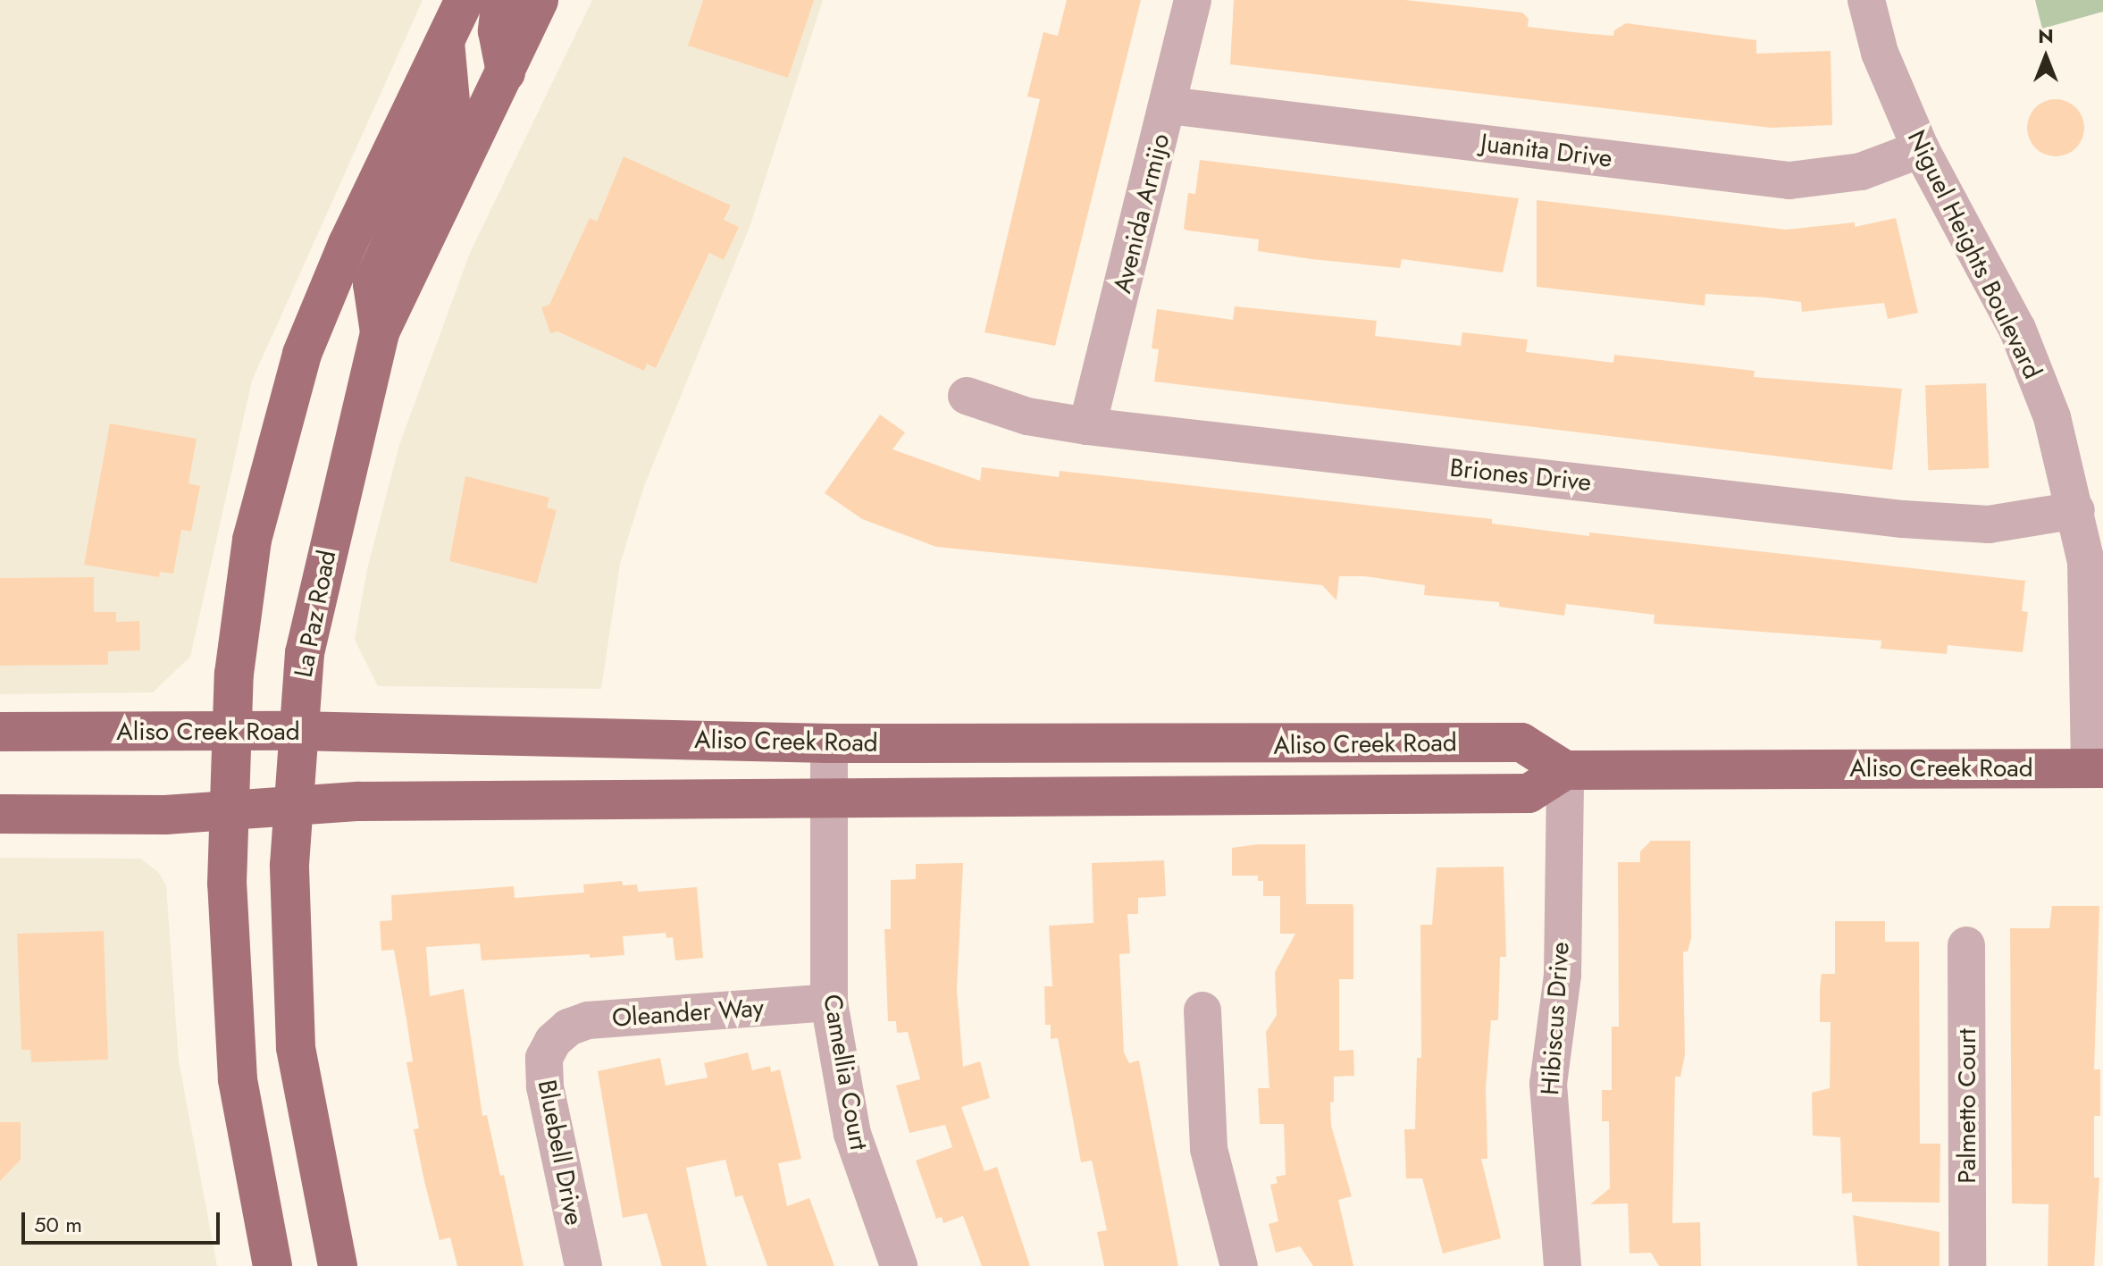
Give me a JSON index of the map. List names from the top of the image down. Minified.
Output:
{"streets":{"main road":["La Paz Road","Aliso Creek Road"],"street":["Juanita Drive","Avenida Armijo","Niguel Heights Boulevard","Briones Drive","Oleander Way","Hibiscus Drive","Camellia Court","Palmetto Court","Bluebell Drive"]},"crossings":[["Juanita Drive","Avenida Armijo"],["Juanita Drive","Niguel Heights Boulevard"],["Avenida Armijo","Briones Drive"],["Niguel Heights Boulevard","Briones Drive"],["Niguel Heights Boulevard","Aliso Creek Road"],["La Paz Road","Aliso Creek Road"],["Aliso Creek Road","Hibiscus Drive"],["Aliso Creek Road","Camellia Court"],["Oleander Way","Camellia Court"],["Oleander Way","Bluebell Drive"]],"scale_bar":"50 m","north":"top"}
